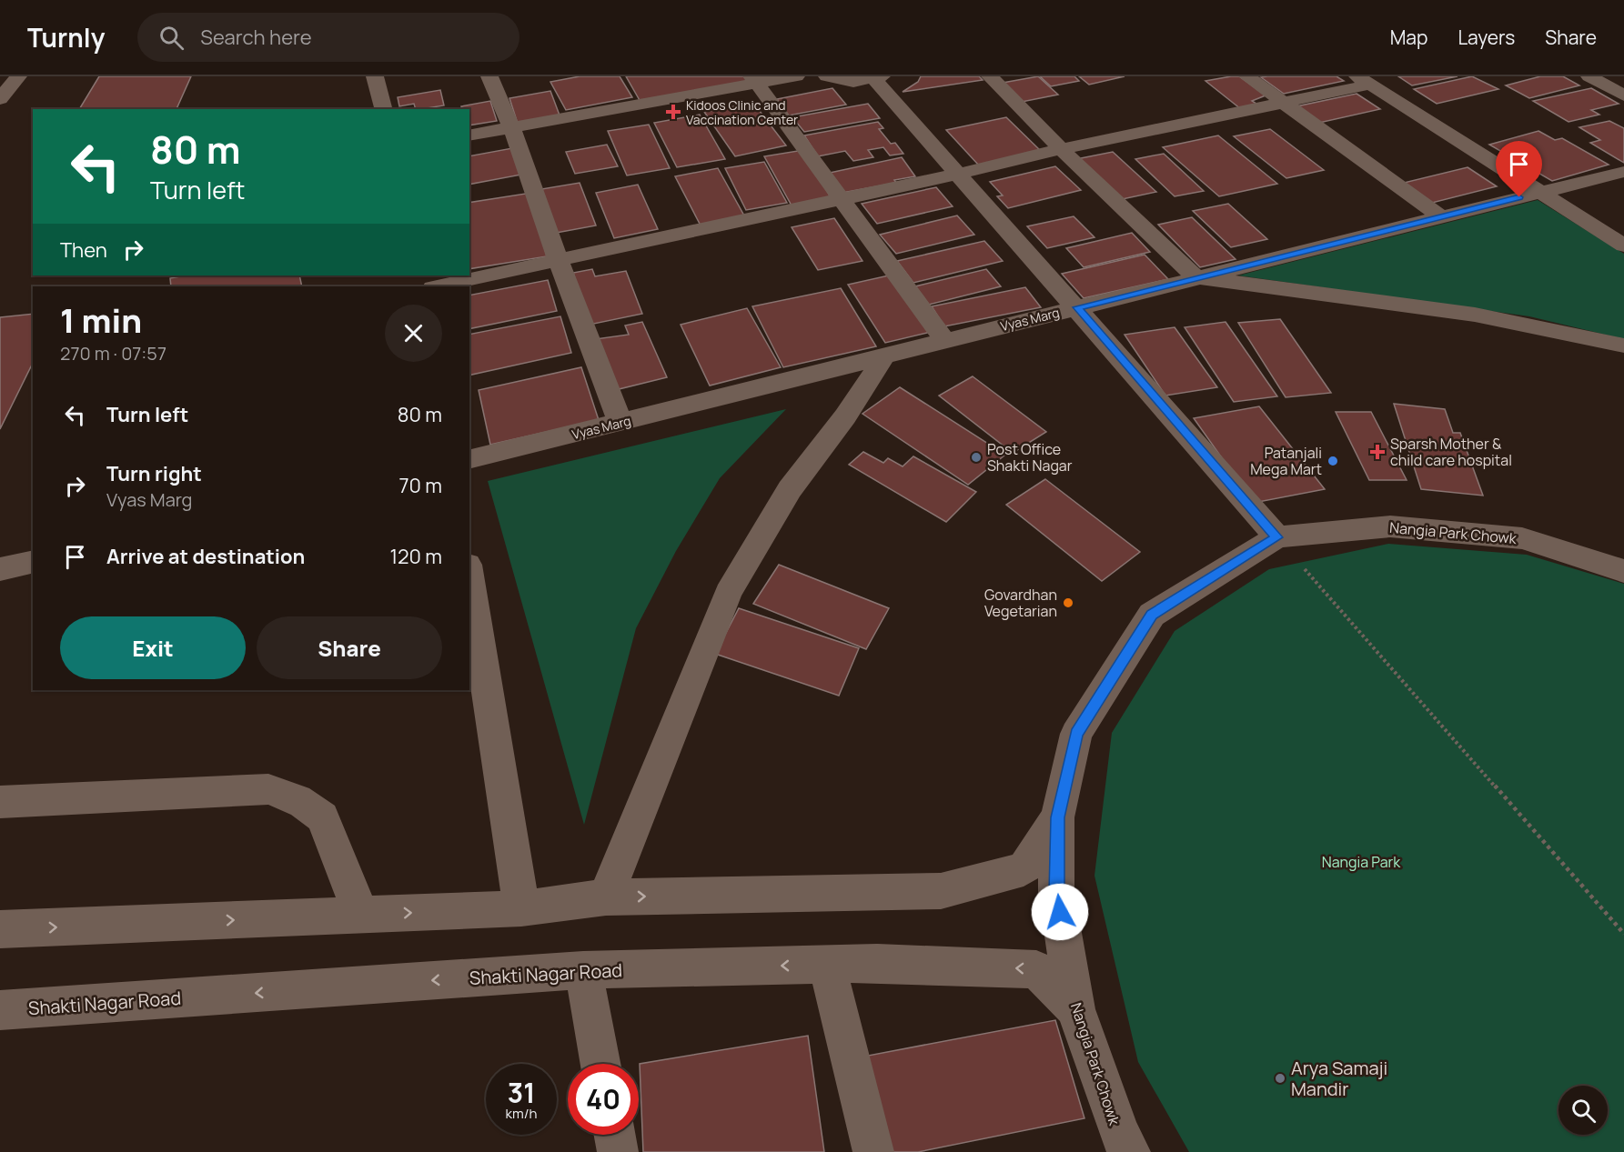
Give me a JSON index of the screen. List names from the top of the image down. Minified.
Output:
{"streets":{"street":["Vyas Marg","Nangia Park Chowk","Shakti Nagar Road"]},"crossings":[["Nangia Park Chowk","Shakti Nagar Road"]],"parks":["Nangia Park"],"places":{"health":["Kidoos Clinic and Vaccination Center","Sparsh Mother & child care hospital"],"other":["Post Office Shakti Nagar","Patanjali Mega Mart","Govardhan Vegetarian","Arya Samaji Mandir"]},"page":{"header":"Turnly","search":"Search here","nav":["Map","Layers","Share"],"turn":["80 m","Turn left"],"then":"Then","heading":["1 min","270 m · 07:57"],"list":[{"name":"Turn left","value":"80 m"},{"name":"Turn right","note":"Vyas Marg","value":"70 m"},{"name":"Arrive at destination","value":"120 m"}],"buttons":["Exit","Share"],"speed":"31 km/h","limit":"40"}}
